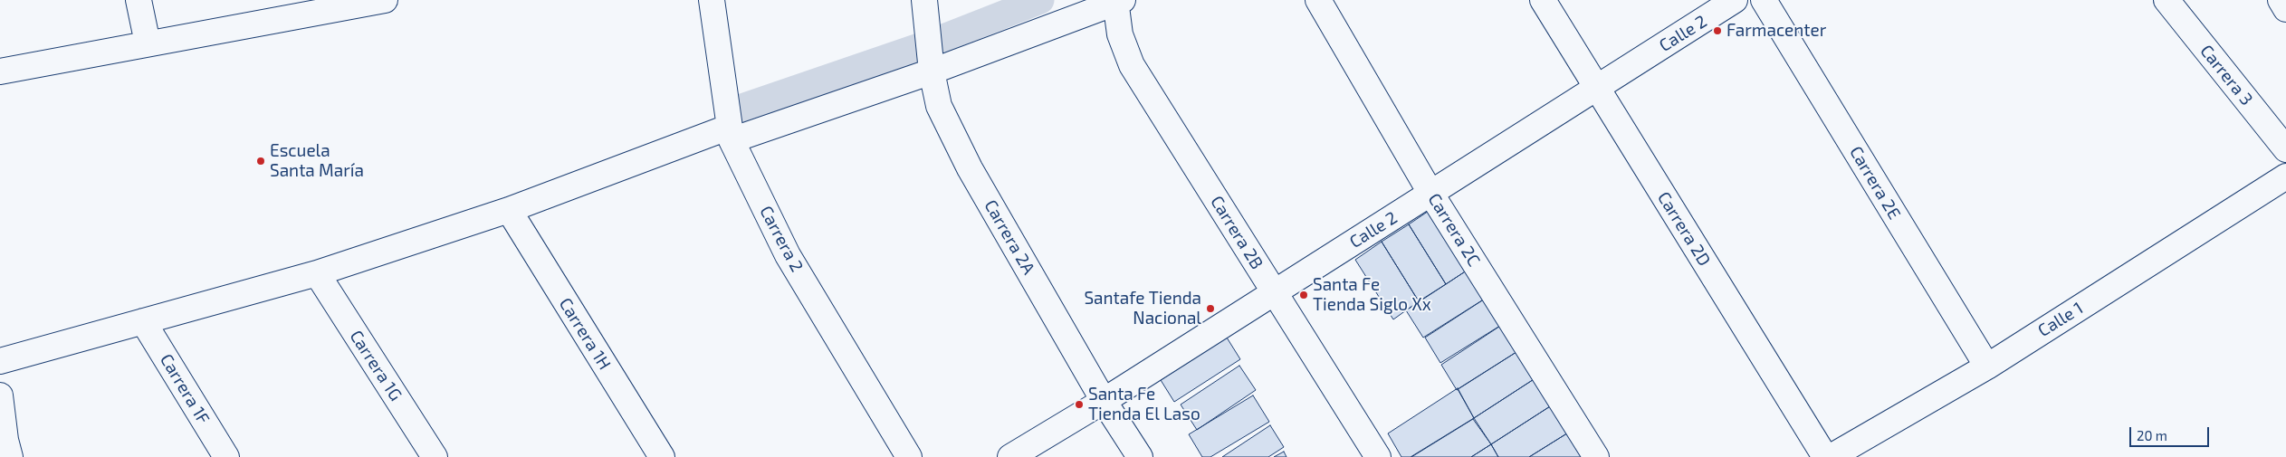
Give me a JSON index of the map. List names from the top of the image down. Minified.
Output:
{"streets":{"street":["Calle 2","Carrera 3","Carrera 2E","Carrera 2D","Carrera 2C","Carrera 2B","Carrera 2A","Carrera 2","Calle 1","Carrera 1H","Carrera 1G","Carrera 1F"]},"crossings":[["Calle 2","Carrera 2D"],["Calle 2","Carrera 2C"],["Calle 2","Carrera 2B"],["Calle 2","Carrera 2A"],["Carrera 2E","Calle 1"]],"places":["Farmacenter","Escuela Santa María","Santa Fe Tienda Siglo Xx","Santafe Tienda Nacional","Santa Fe Tienda El Laso"],"scale_bar":"20 m"}
